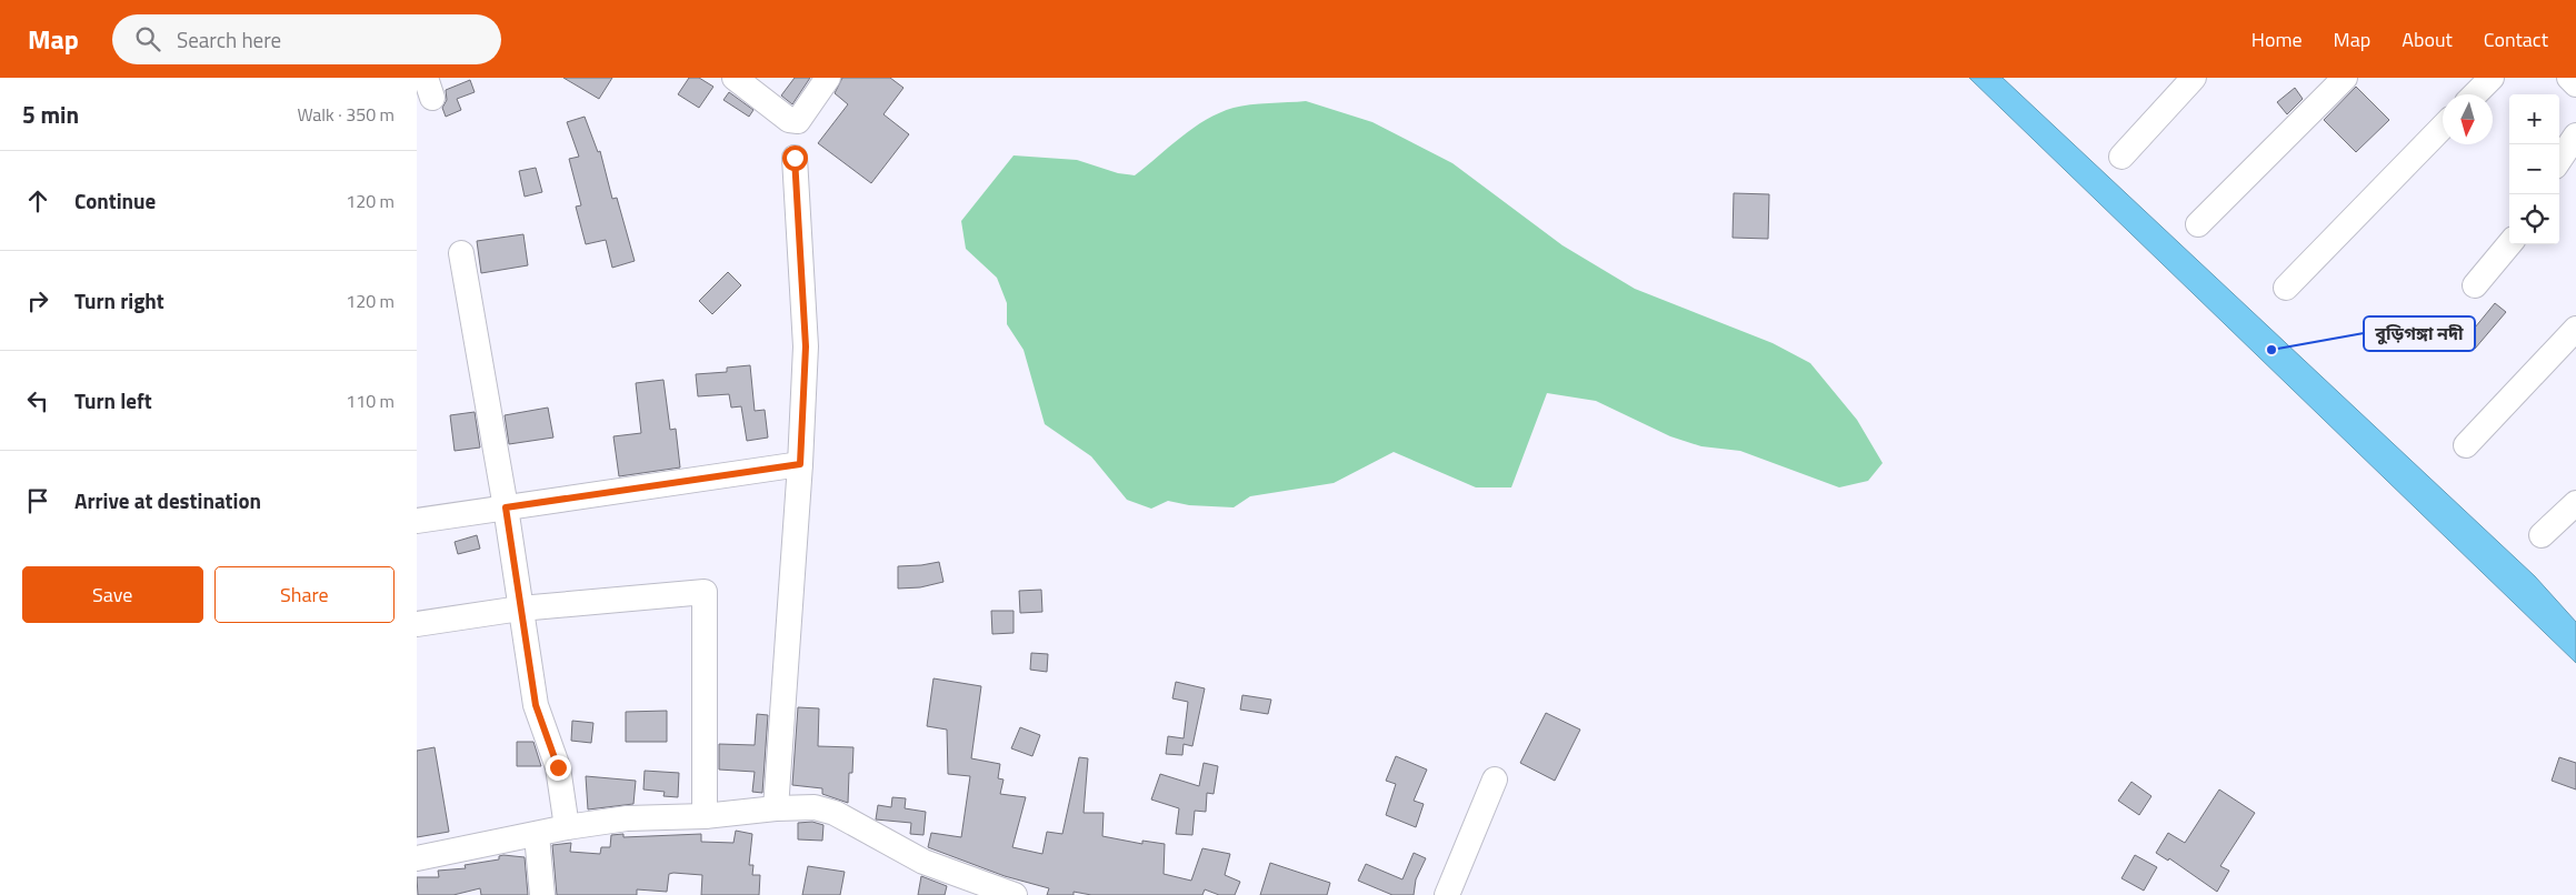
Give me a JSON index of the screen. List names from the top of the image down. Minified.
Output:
{"places":["বুড়িগঙ্গা নদী"],"north":"bottom","page":{"header":"Map","search":"Search here","nav":["Home","Map","About","Contact"],"heading":["5 min","Walk · 350 m"],"map_buttons":["+","−"],"list":[["Continue","120 m"],["Turn right","120 m"],["Turn left","110 m"],"Arrive at destination"],"buttons":["Save","Share"]}}
